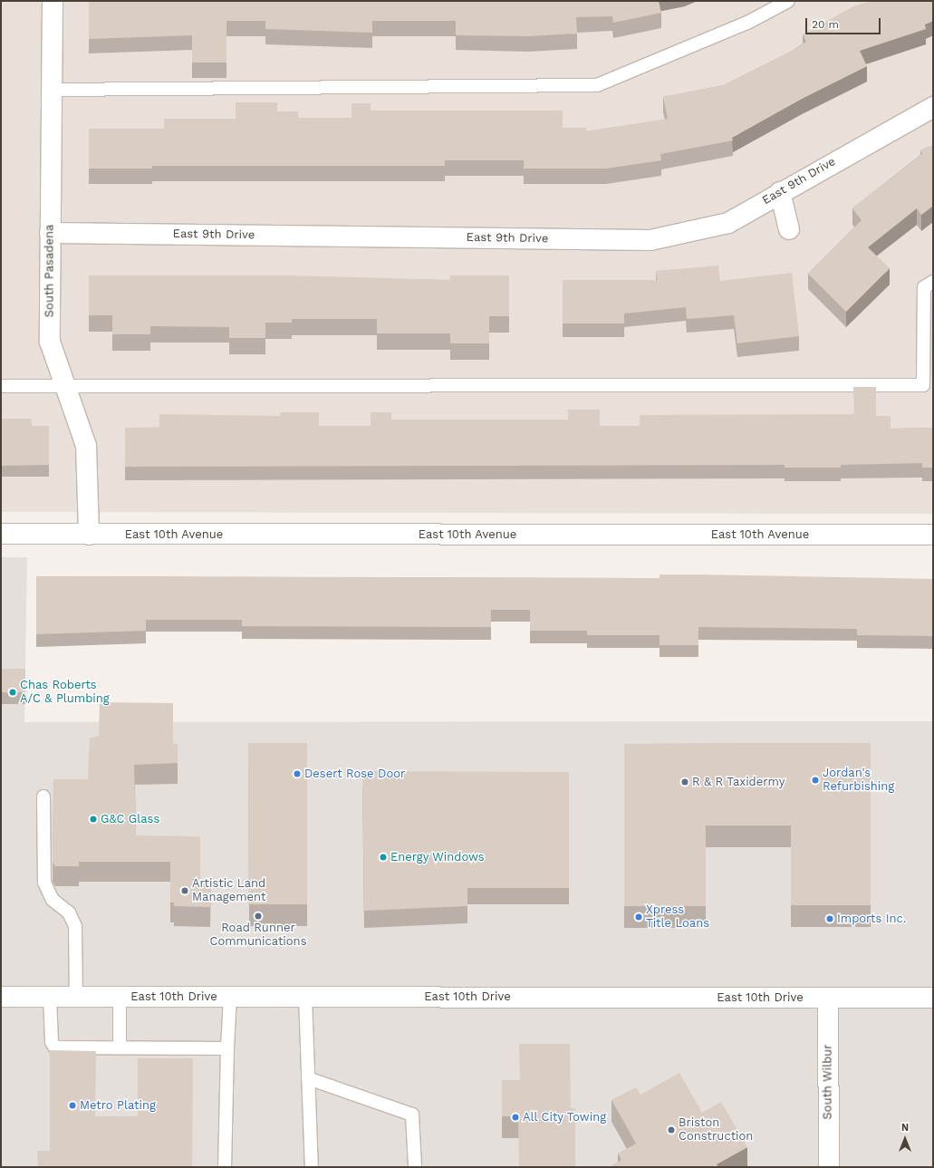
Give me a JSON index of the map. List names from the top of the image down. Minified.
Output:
{"streets":{"street":["East 9th Drive","South Pasadena","East 10th Avenue","East 10th Drive","South Wilbur"]},"crossings":[["East 9th Drive","South Pasadena"],["South Pasadena","East 10th Avenue"],["East 10th Drive","South Wilbur"]],"places":["Chas Roberts A/C & Plumbing","Desert Rose Door","Jordan's Refurbishing","R & R Taxidermy","G&C Glass","Energy Windows","Artistic Land Management","Road Runner Communications","Xpress Title Loans","Imports Inc.","Metro Plating","All City Towing","Briston Construction"],"scale_bar":"20 m","north":"top"}
